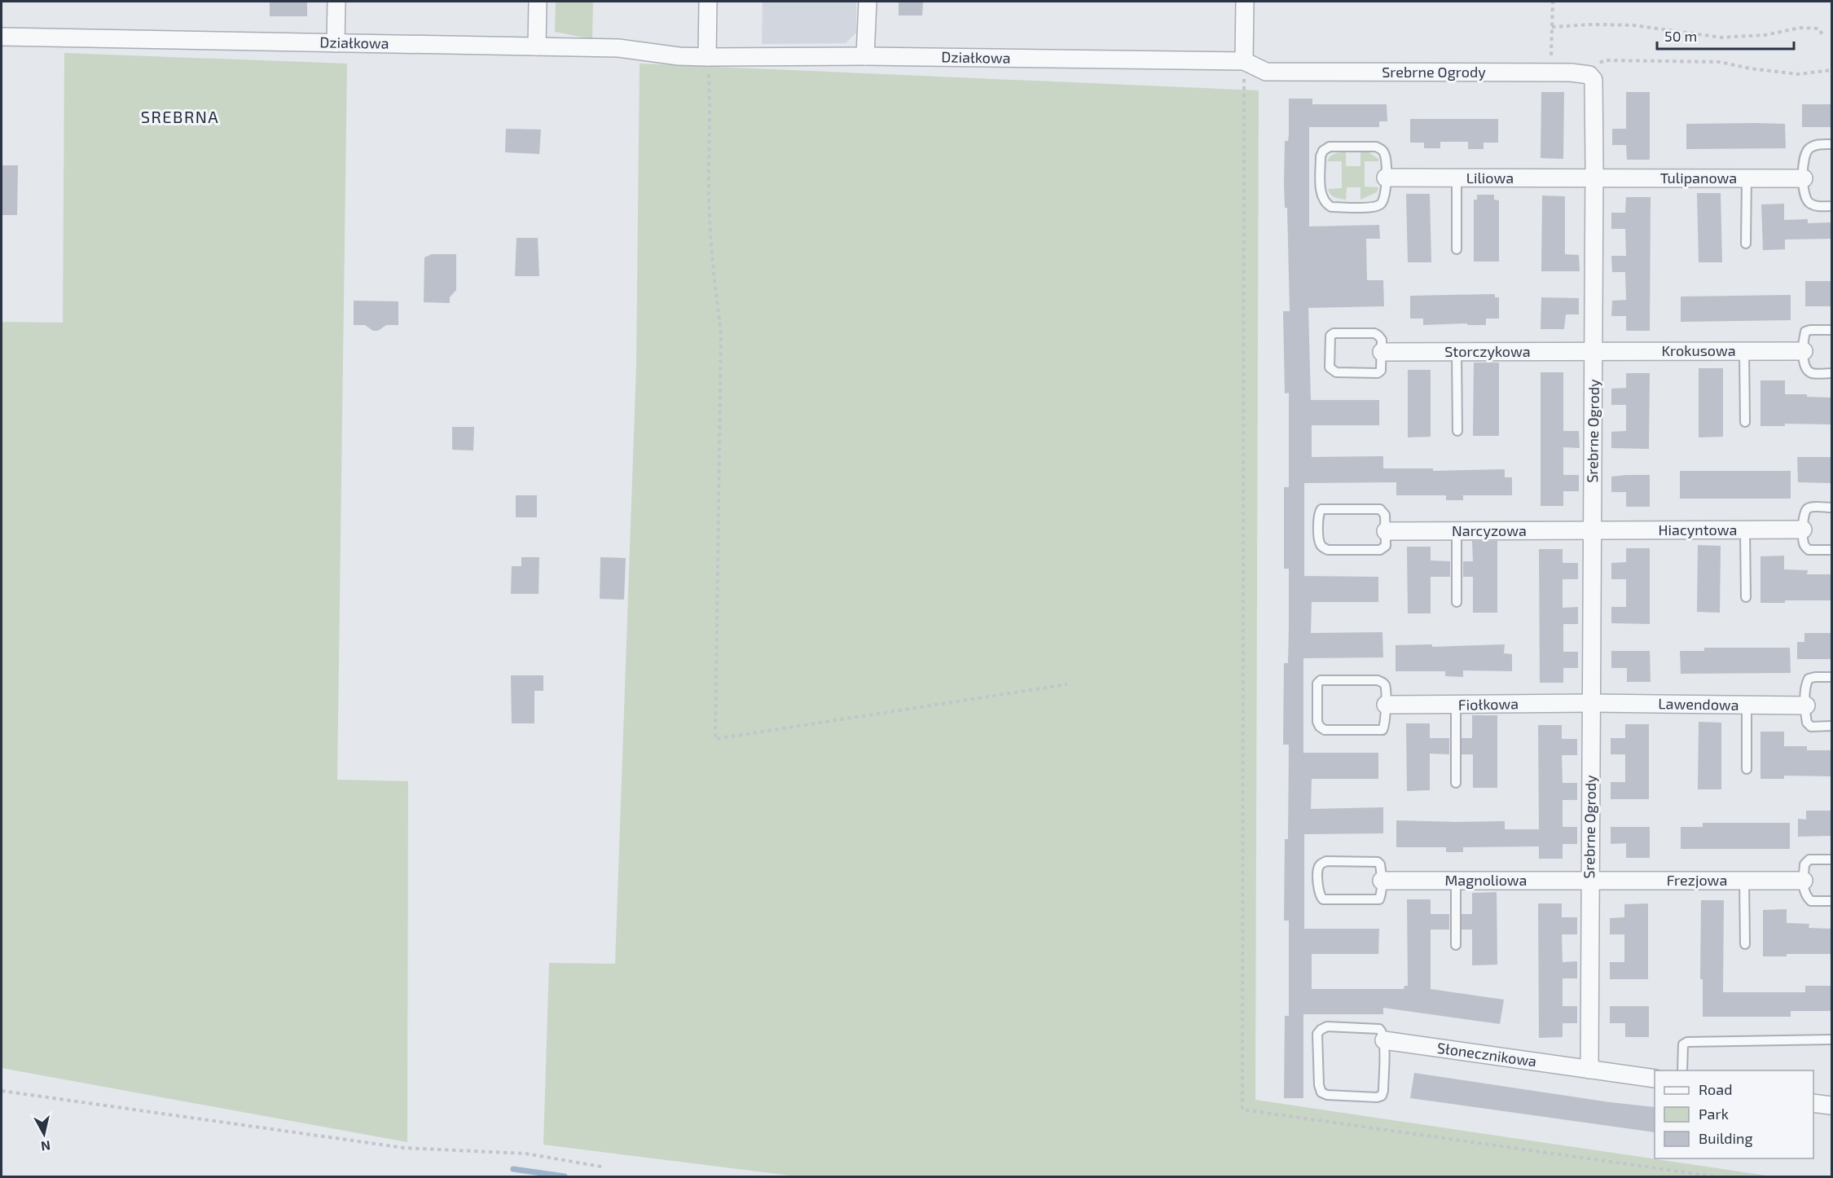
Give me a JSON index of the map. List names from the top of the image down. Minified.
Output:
{"streets":{"street":["Działkowa","Srebrne Ogrody","Liliowa","Tulipanowa","Krokusowa","Storczykowa","Hiacyntowa","Narcyzowa","Fiołkowa","Lawendowa","Magnoliowa","Frezjowa","Słonecznikowa"]},"crossings":[["Działkowa","Srebrne Ogrody"],["Srebrne Ogrody","Liliowa"],["Srebrne Ogrody","Tulipanowa"],["Srebrne Ogrody","Krokusowa"],["Srebrne Ogrody","Storczykowa"],["Srebrne Ogrody","Hiacyntowa"],["Srebrne Ogrody","Narcyzowa"],["Srebrne Ogrody","Fiołkowa"],["Srebrne Ogrody","Lawendowa"],["Srebrne Ogrody","Magnoliowa"],["Srebrne Ogrody","Frezjowa"],["Srebrne Ogrody","Słonecznikowa"],["Liliowa","Tulipanowa"],["Krokusowa","Storczykowa"],["Hiacyntowa","Narcyzowa"],["Fiołkowa","Lawendowa"],["Magnoliowa","Frezjowa"]],"districts":["SREBRNA"],"legend":["Road","Park","Building"],"scale_bar":"50 m","north":"bottom"}
